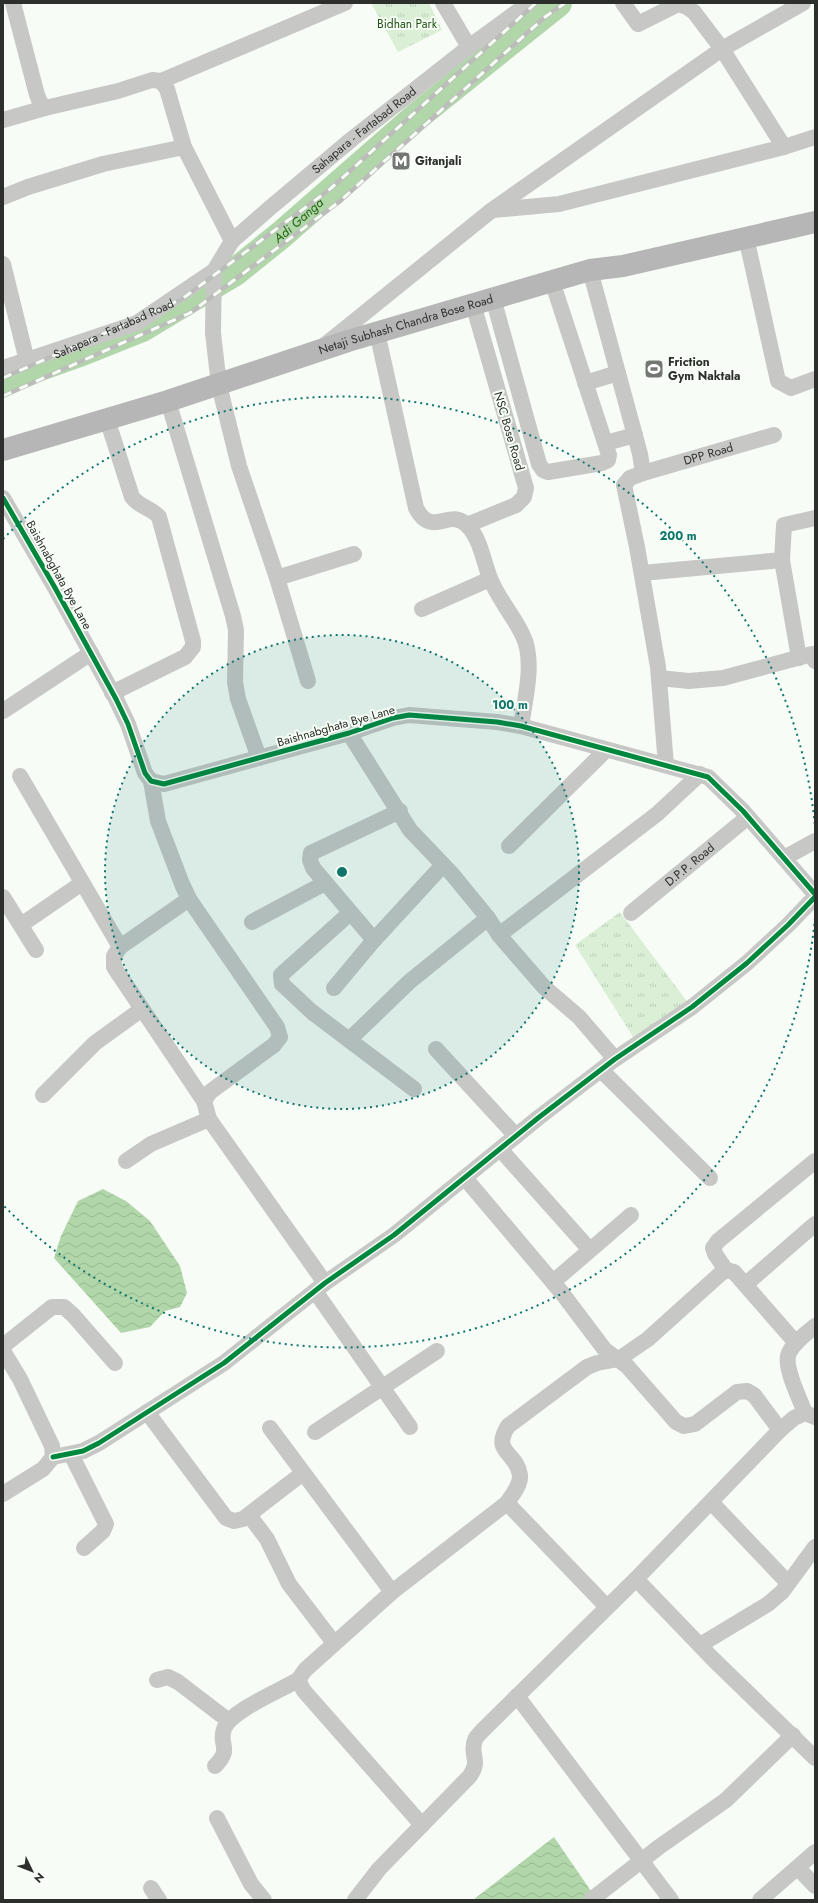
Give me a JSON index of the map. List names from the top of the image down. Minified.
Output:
{"streets":{"main road":["Netaji Subhash Chandra Bose Road"],"street":["Sahapara - Fartabad Road","NSC Bose Road","DPP Road","Baishnabghata Bye Lane","D.P.P. Road"]},"crossings":[["Netaji Subhash Chandra Bose Road","NSC Bose Road"],["Baishnabghata Bye Lane","D.P.P. Road"]],"water":["Adi Ganga"],"parks":["Bidhan Park"],"places":{"metro station":["Gitanjali"],"sports":["Friction Gym Naktala"]},"north":"bottom right","rings":["200 m","100 m"]}
